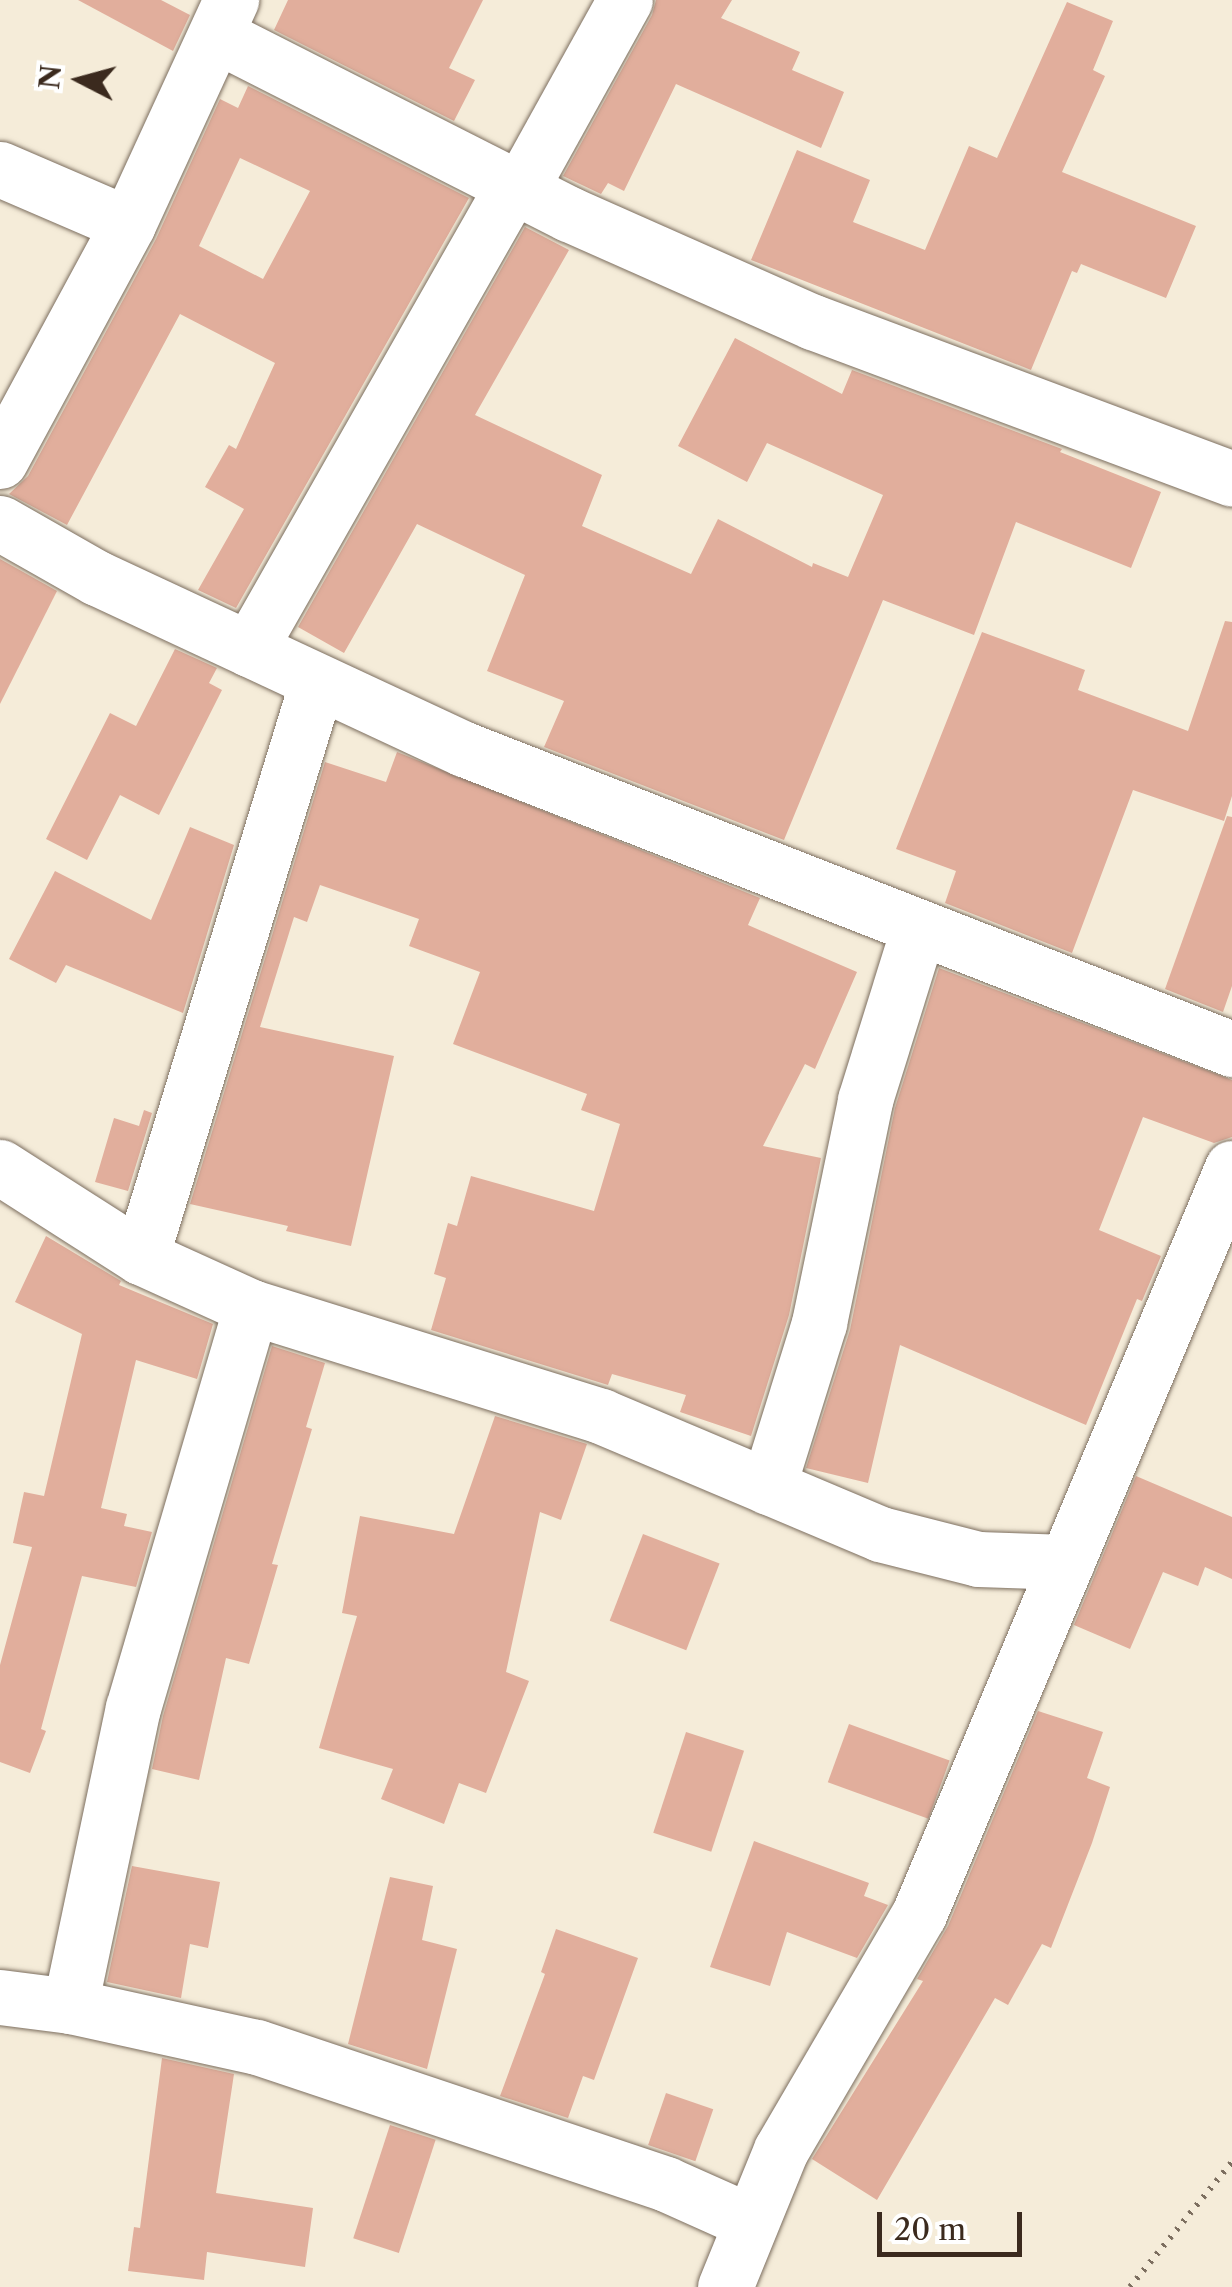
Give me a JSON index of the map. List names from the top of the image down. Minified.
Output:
{"scale_bar":"20 m","north":"left"}
